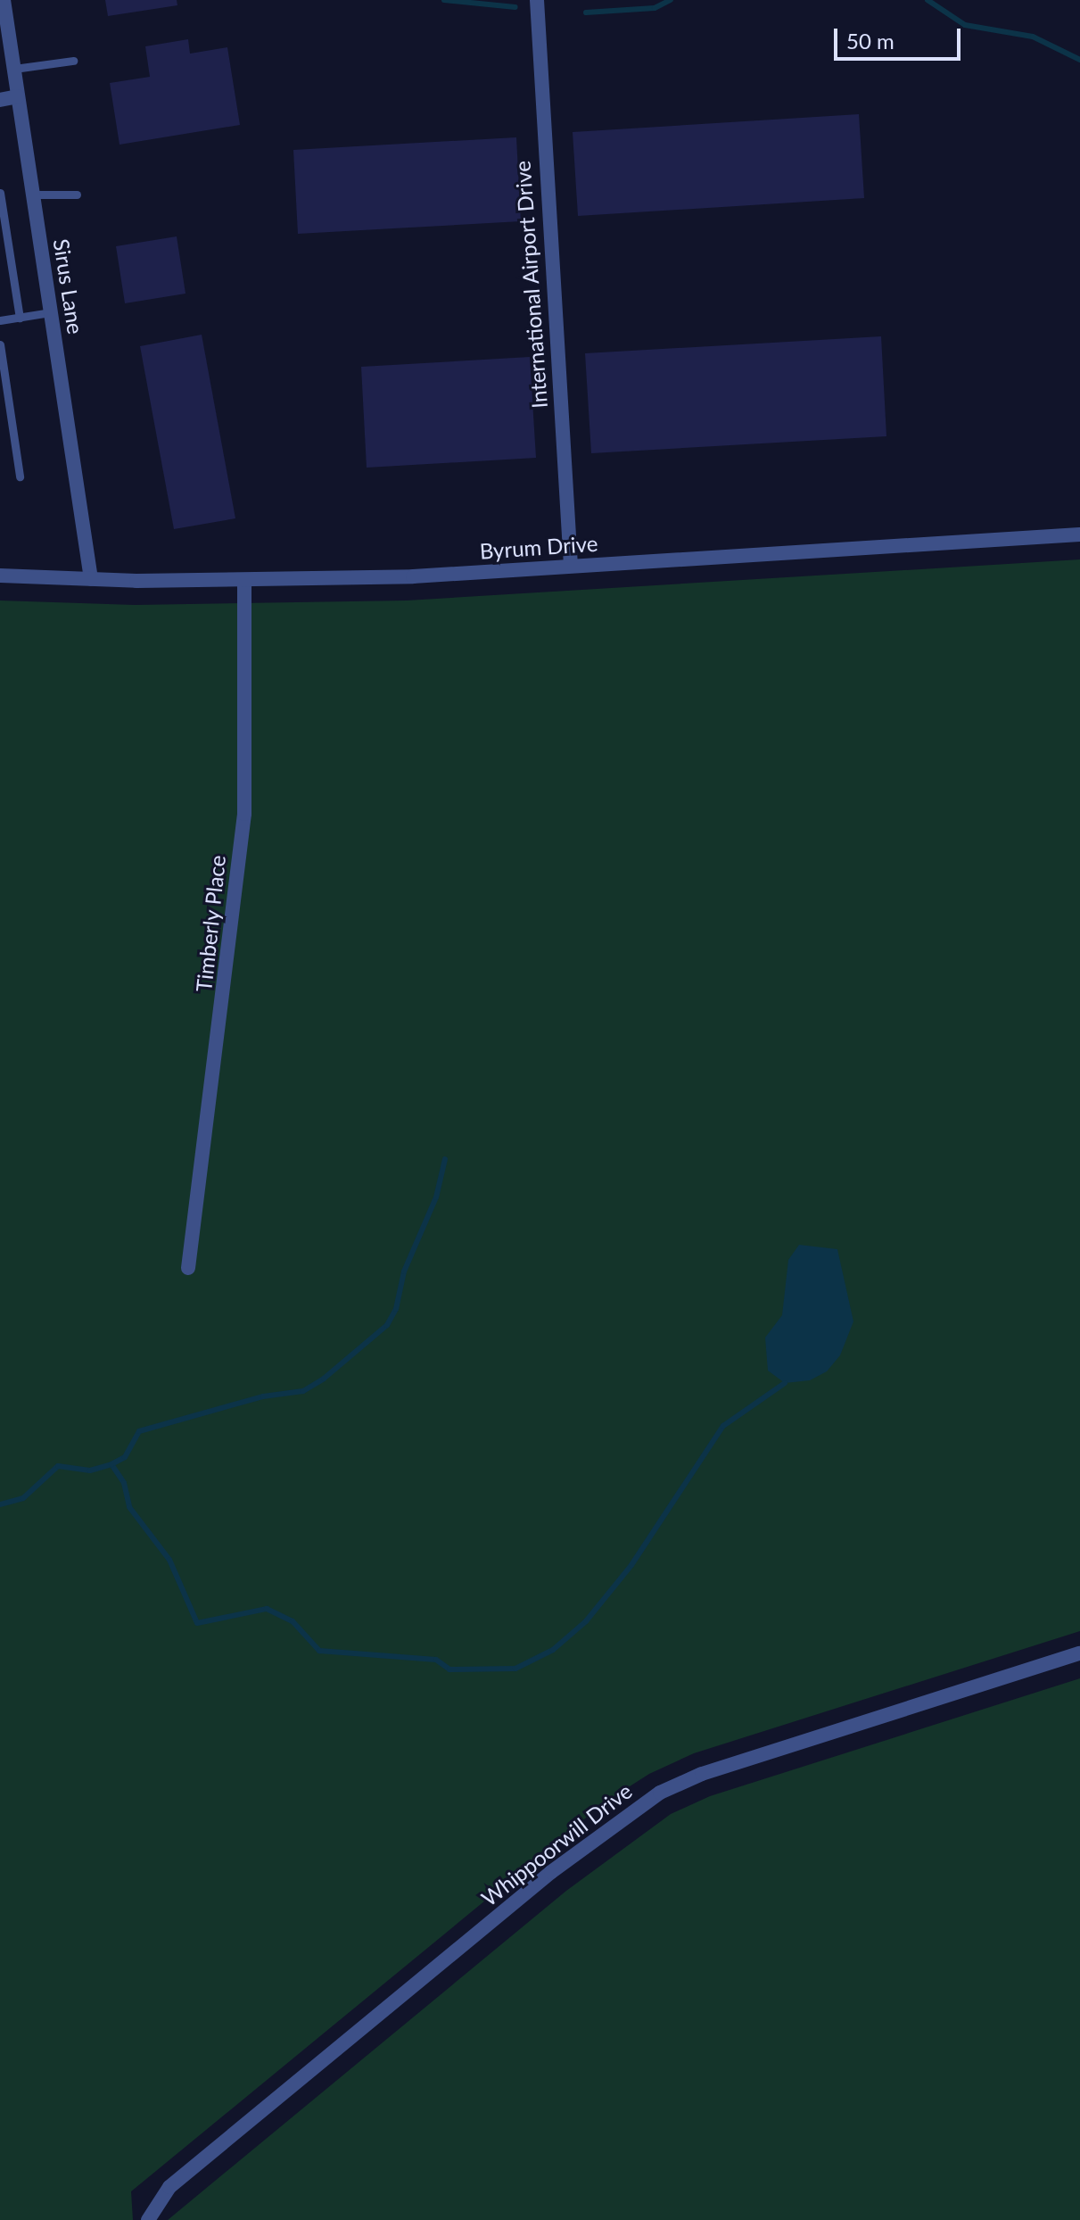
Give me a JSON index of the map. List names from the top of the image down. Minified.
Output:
{"streets":{"street":["International Airport Drive","Sirus Lane","Byrum Drive","Timberly Place","Whippoorwill Drive"]},"crossings":[["International Airport Drive","Byrum Drive"],["Sirus Lane","Byrum Drive"],["Byrum Drive","Timberly Place"]],"scale_bar":"50 m"}
